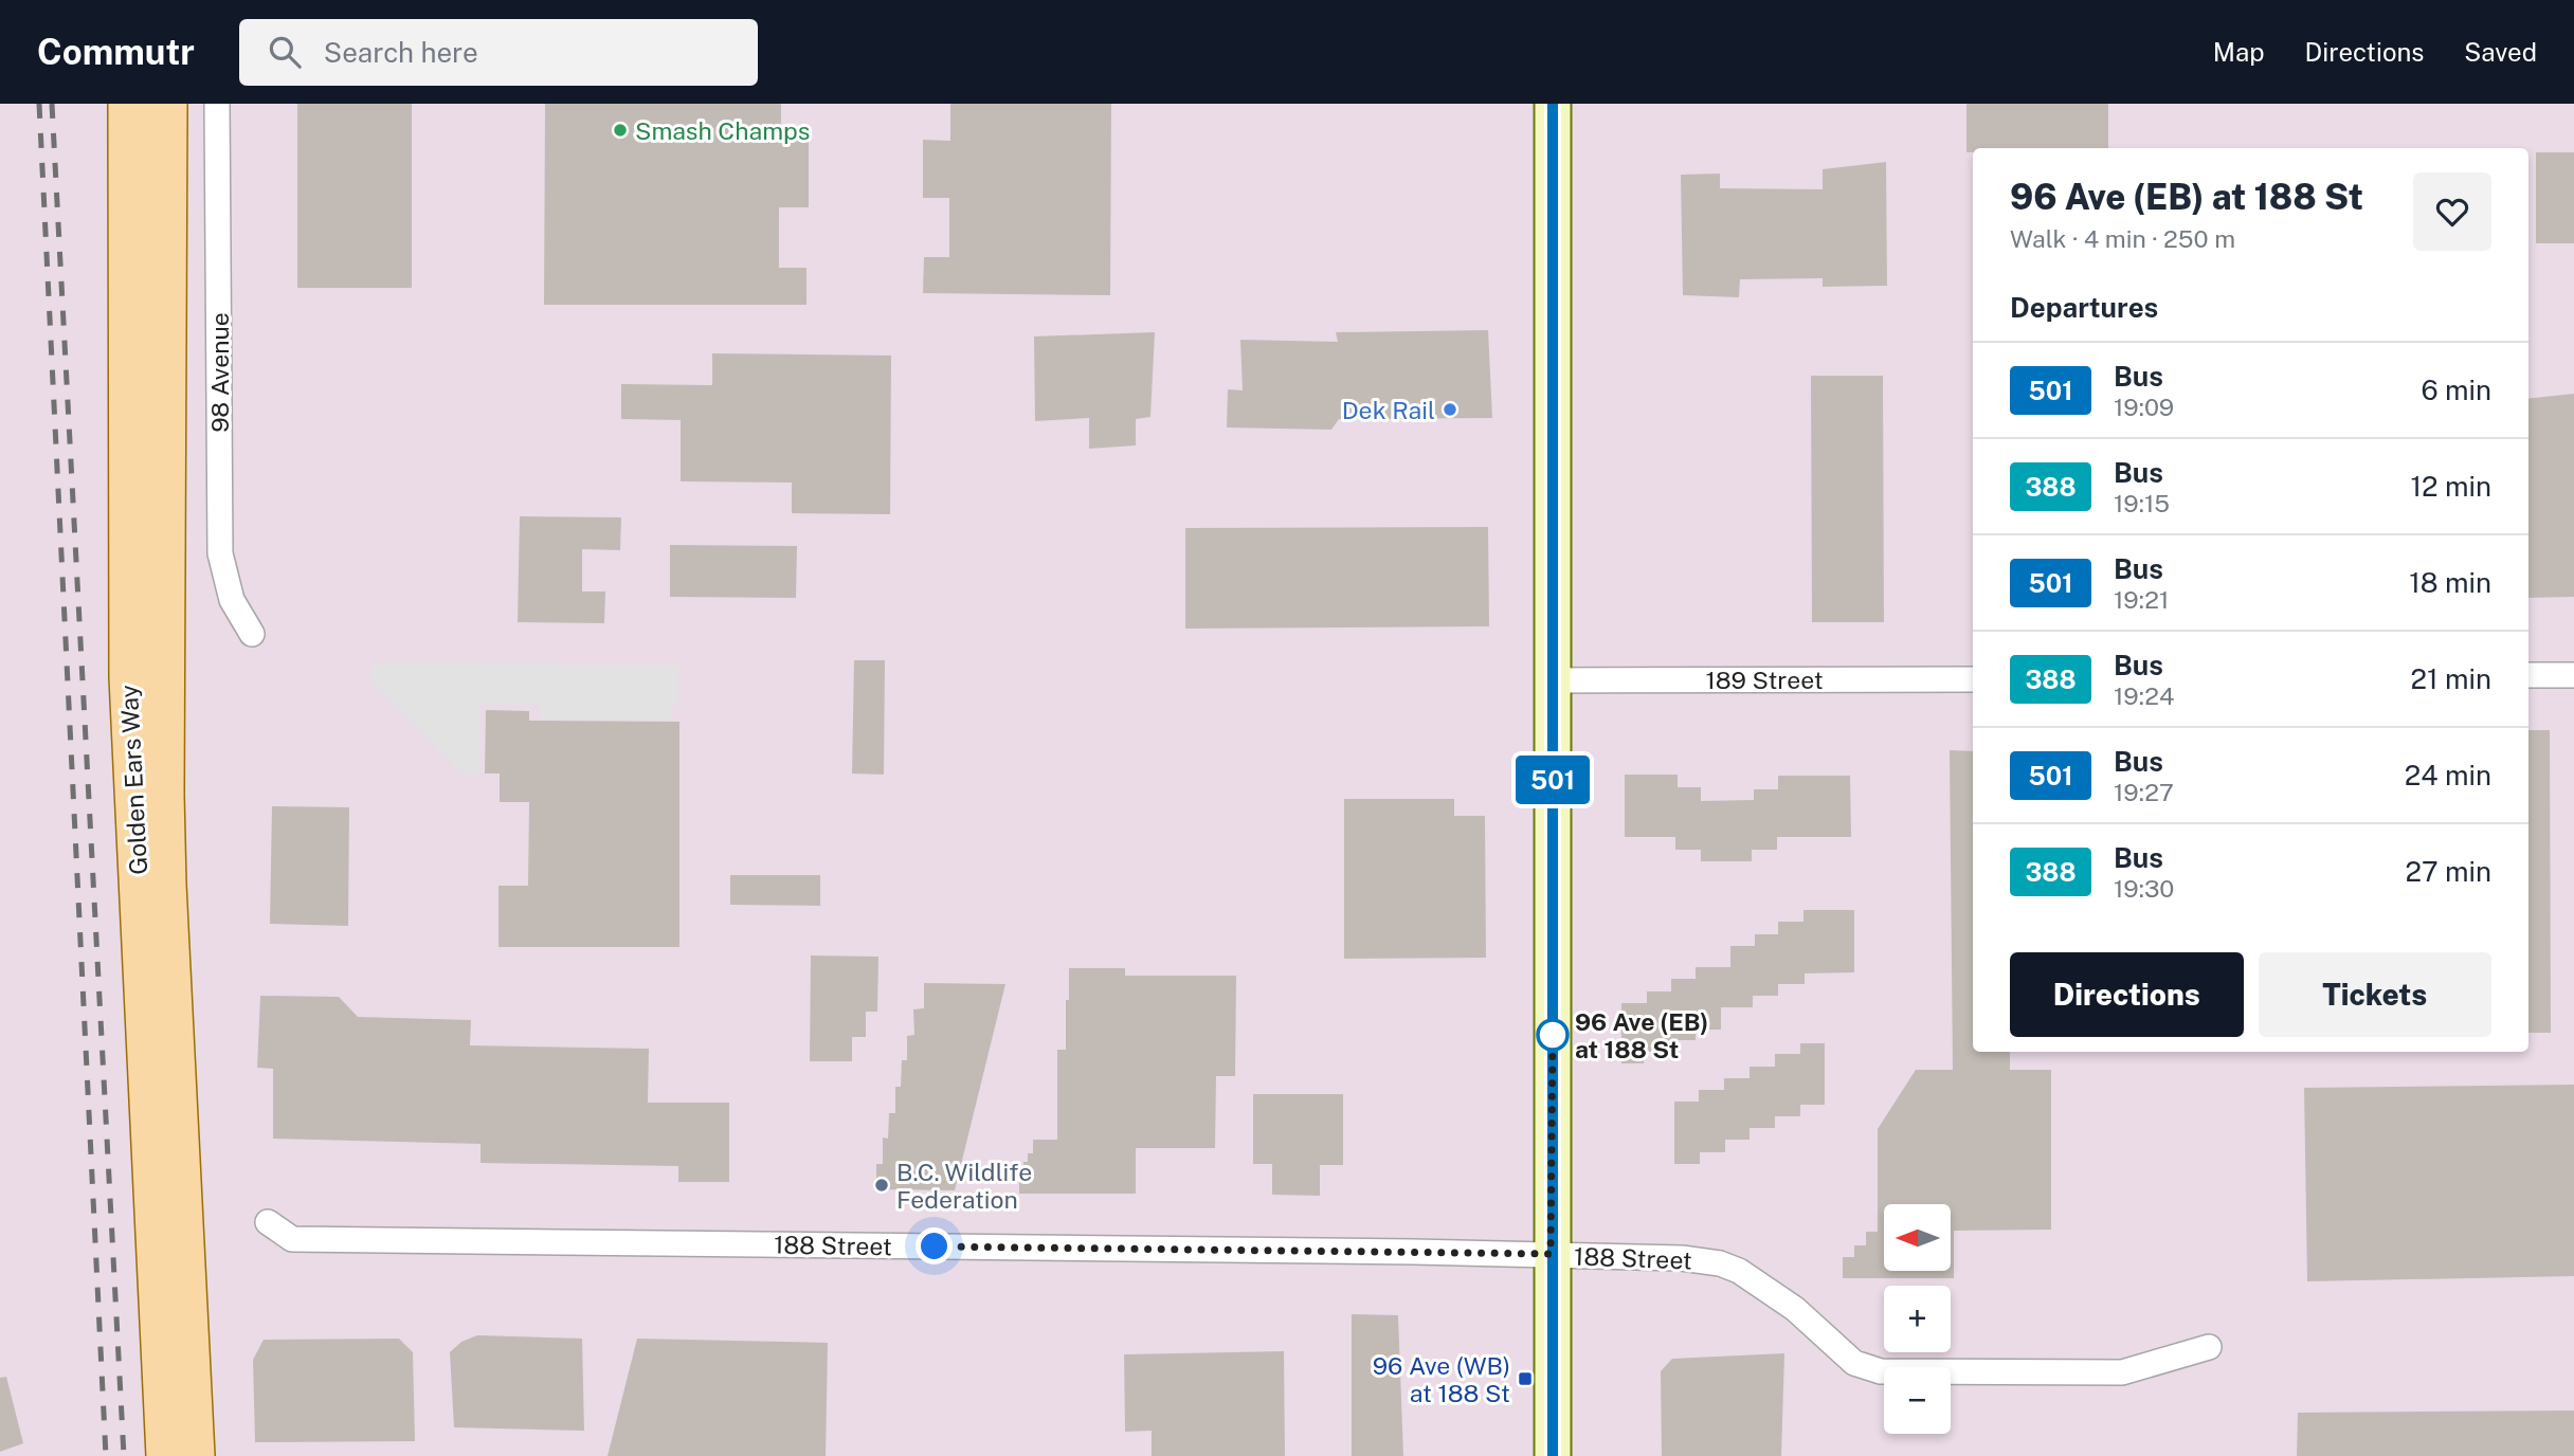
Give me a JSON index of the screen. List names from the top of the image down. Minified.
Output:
{"streets":{"main road":["Golden Ears Way"],"street":["98 Avenue","189 Street","188 Street"]},"places":{"other":["Smash Champs","Dek Rail","96 Ave (EB) at 188 St","B.C. Wildlife Federation"],"transit":["96 Ave (WB) at 188 St"]},"lines":["bus line 501"],"north":"left","page":{"header":"Commutr","search":"Search here","nav":["Map","Directions","Saved"],"on_map":"501","heading":[["96 Ave (EB) at 188 St","Walk · 4 min · 250 m"],"Departures"],"list":[{"mark":"501","name":"Bus","note":"19:09","value":"6 min"},{"mark":"388","name":"Bus","note":"19:15","value":"12 min"},{"mark":"501","name":"Bus","note":"19:21","value":"18 min"},{"mark":"388","name":"Bus","note":"19:24","value":"21 min"},{"mark":"501","name":"Bus","note":"19:27","value":"24 min"},{"mark":"388","name":"Bus","note":"19:30","value":"27 min"}],"buttons":["Directions","Tickets"],"map_buttons":["+","−"]}}
